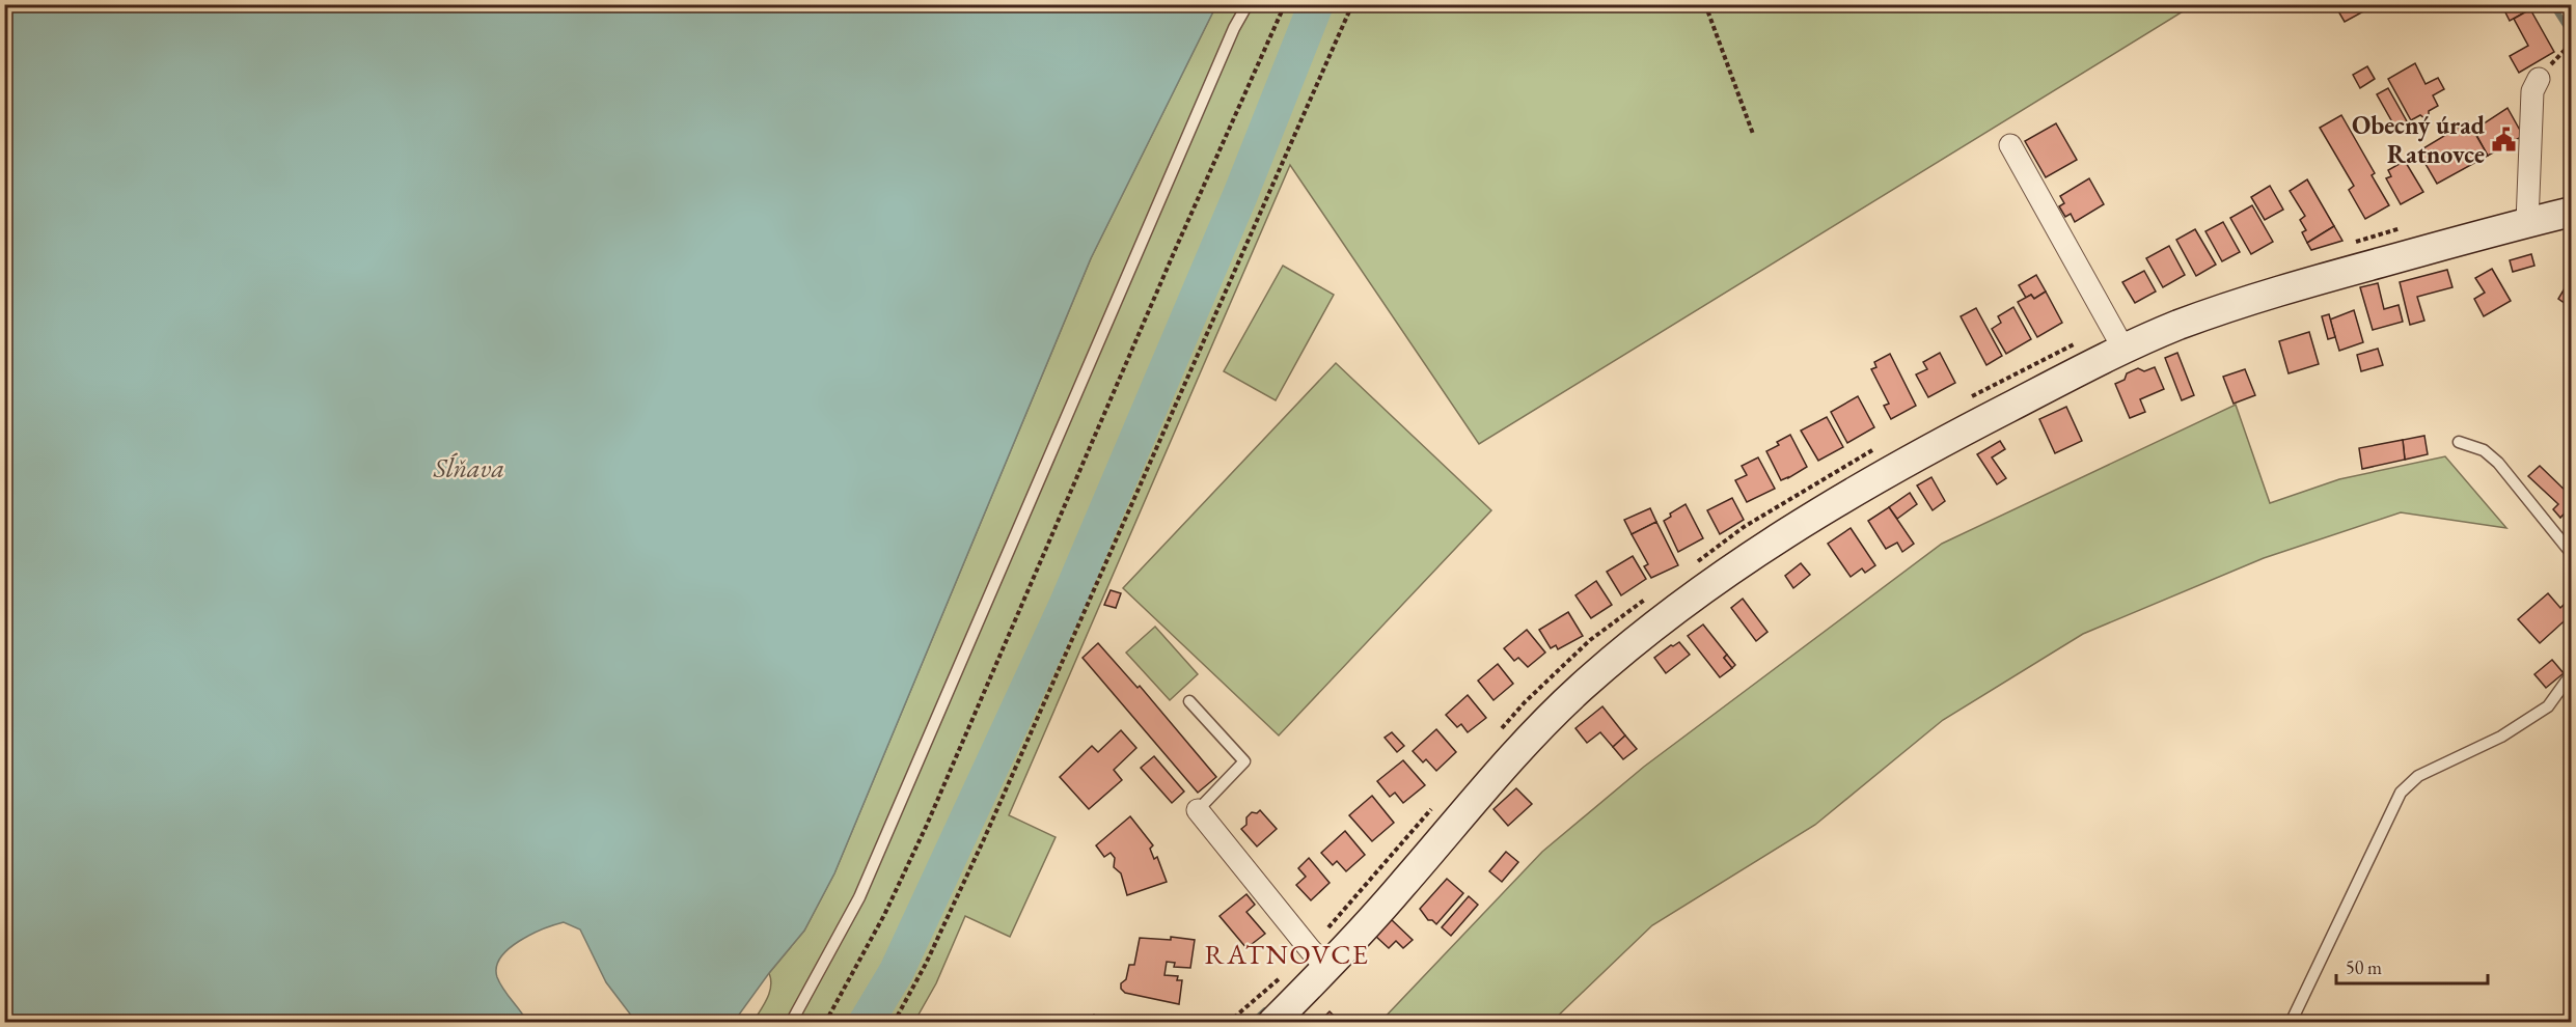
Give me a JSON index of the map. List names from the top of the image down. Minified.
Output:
{"districts":["RATNOVCE"],"water":["Sĺňava"],"places":{"public building":["Obecný úrad Ratnovce"]},"scale_bar":"50 m"}
